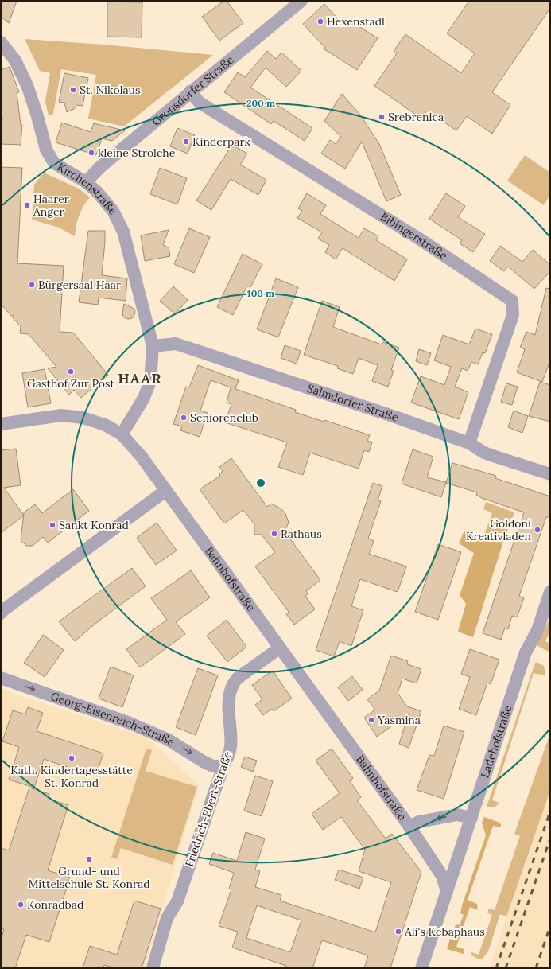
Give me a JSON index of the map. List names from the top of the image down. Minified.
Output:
{"streets":{"street":["Gronsdorfer Straße","Kirchenstraße","Bibingerstraße","Salmdorfer Straße","Bahnhofstraße","Georg-Eisenreich-Straße","Ladehofstraße","Friedrich-Ebert-Straße"]},"crossings":[["Gronsdorfer Straße","Kirchenstraße"],["Gronsdorfer Straße","Bibingerstraße"],["Kirchenstraße","Salmdorfer Straße"],["Kirchenstraße","Bahnhofstraße"],["Bibingerstraße","Salmdorfer Straße"],["Bahnhofstraße","Ladehofstraße"],["Bahnhofstraße","Friedrich-Ebert-Straße"],["Georg-Eisenreich-Straße","Friedrich-Ebert-Straße"]],"one_way":["Georg-Eisenreich-Straße"],"districts":["HAAR"],"places":["Hexenstadl","St. Nikolaus","Srebrenica","Kinderpark","kleine Strolche","Haarer Anger","Bürgersaal Haar","Gasthof Zur Post","Seniorenclub","Sankt Konrad","Goldoni Kreativladen","Rathaus","Yasmina","Kath. Kindertagesstätte St. Konrad","Grund- und Mittelschule St. Konrad","Konradbad","Ali's Kebaphaus"],"rings":["200 m","100 m"]}
